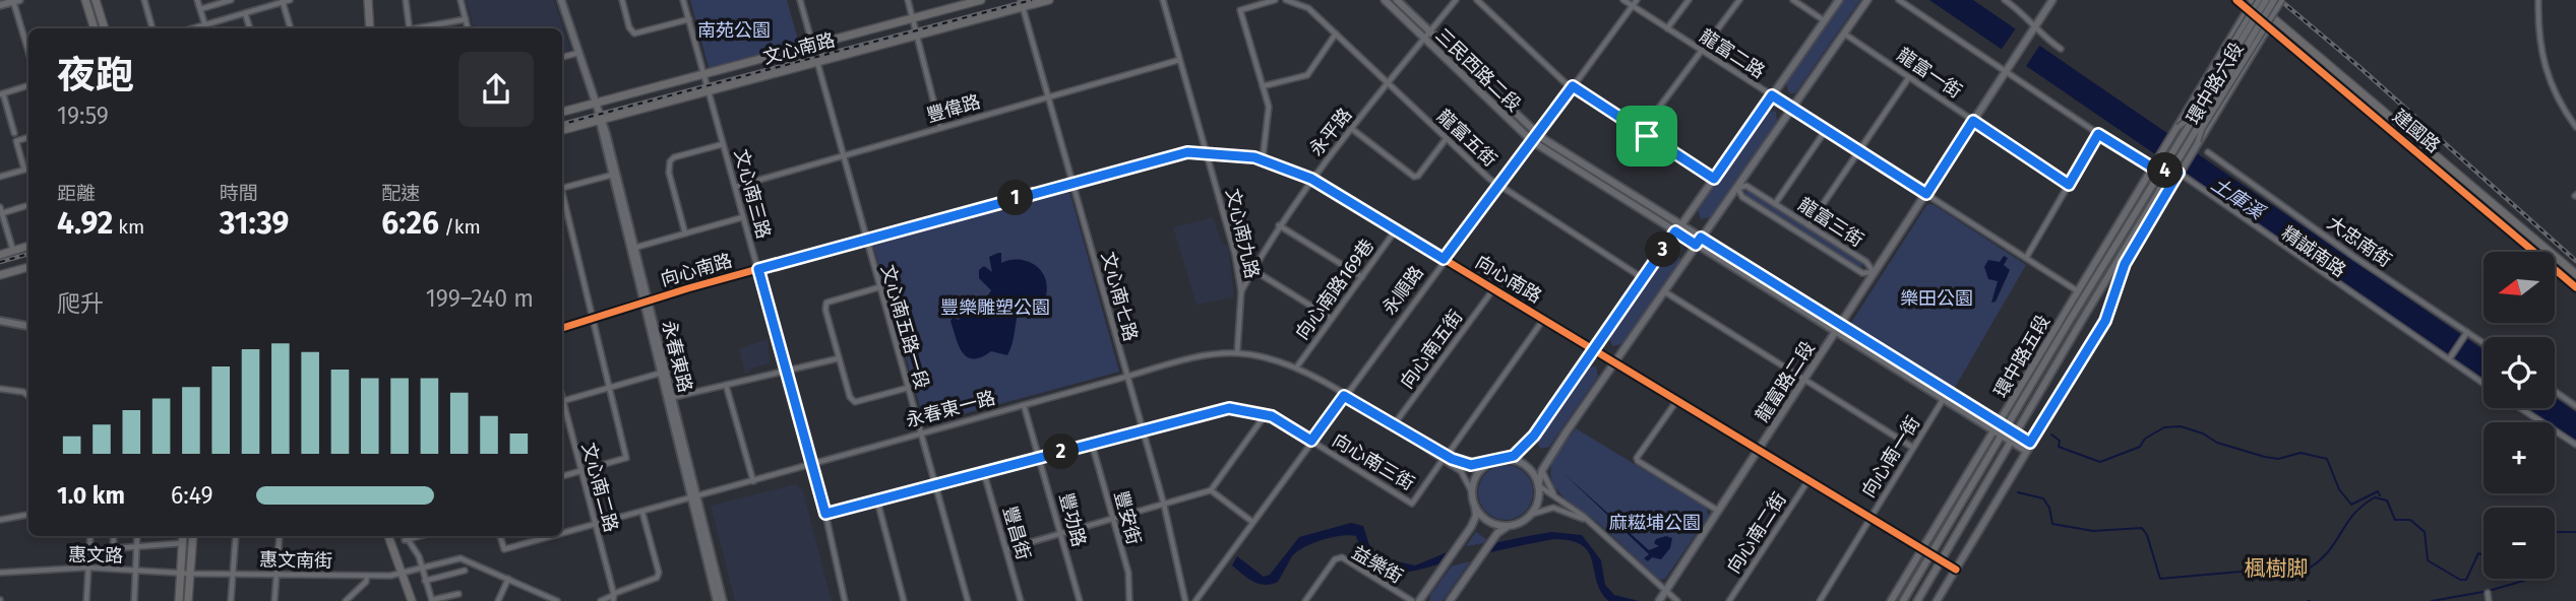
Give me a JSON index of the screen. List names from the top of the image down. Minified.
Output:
{"streets":{"main road":["文心南路","建國路"],"street":["龍富二路","三民西路二段","龍富一街","環中路六段","豐偉路","永平路","龍富五街","文心南三路","龍富三街","文心南九路","大忠南街","精誠南路","向心南路","向心南路169巷","永順路","文心南七路","文心南五路一段","向心南五街","永春東路","環中路五段","龍富路二段","永春東一路","向心南一街","向心南三街","文心南二路","豐安街","豐功路","豐昌街","向心南二街","惠文路","惠文南街","益樂街"]},"crossings":[["文心南路","文心南三路"],["文心南路","文心南七路"],["文心南路","文心南五路一段"],["文心南路","永春東路"],["龍富二路","永順路"],["龍富二路","環中路五段"],["龍富二路","龍富路二段"],["三民西路二段","永平路"],["三民西路二段","永順路"],["三民西路二段","環中路五段"],["三民西路二段","龍富路二段"],["三民西路二段","向心南一街"],["龍富一街","龍富路二段"],["環中路六段","建國路"],["環中路六段","環中路五段"],["豐偉路","文心南三路"],["豐偉路","文心南九路"],["豐偉路","文心南七路"],["豐偉路","文心南五路一段"],["永平路","龍富五街"],["永平路","文心南九路"],["永平路","向心南路"],["龍富五街","永順路"],["文心南三路","向心南路"],["文心南三路","永春東一路"],["龍富三街","龍富路二段"],["文心南九路","向心南路"],["文心南九路","永春東一路"],["精誠南路","環中路五段"],["精誠南路","龍富路二段"],["向心南路","向心南路169巷"],["向心南路","永順路"],["向心南路","文心南七路"],["向心南路","文心南五路一段"],["向心南路","向心南五街"],["向心南路","永春東路"],["向心南路","環中路五段"],["向心南路","龍富路二段"],["向心南路","向心南一街"],["向心南路","向心南三街"],["向心南路","向心南二街"],["向心南路169巷","永春東一路"],["永順路","永春東一路"],["永順路","向心南三街"],["文心南七路","永春東一路"],["文心南五路一段","永春東一路"],["向心南五街","永春東一路"],["永春東路","永春東一路"],["永春東一路","向心南三街"],["永春東一路","文心南二路"],["永春東一路","豐功路"],["惠文路","惠文南街"]],"districts":["楓樹脚"],"water":["土庫溪"],"parks":["南苑公園","樂田公園","豐樂雕塑公園","麻糍埔公園"],"north":"left","page":{"heading":["夜跑","19:59"],"stats":[["距離","4.92 km"],["時間","31:39"],["配速","6:26 /km"]],"pins":["4","1","3","2"],"map_buttons":["+","−"],"chart":["爬升","199–240 m"],"list":[{"name":"1.0 km","note":"6:49"}]}}
